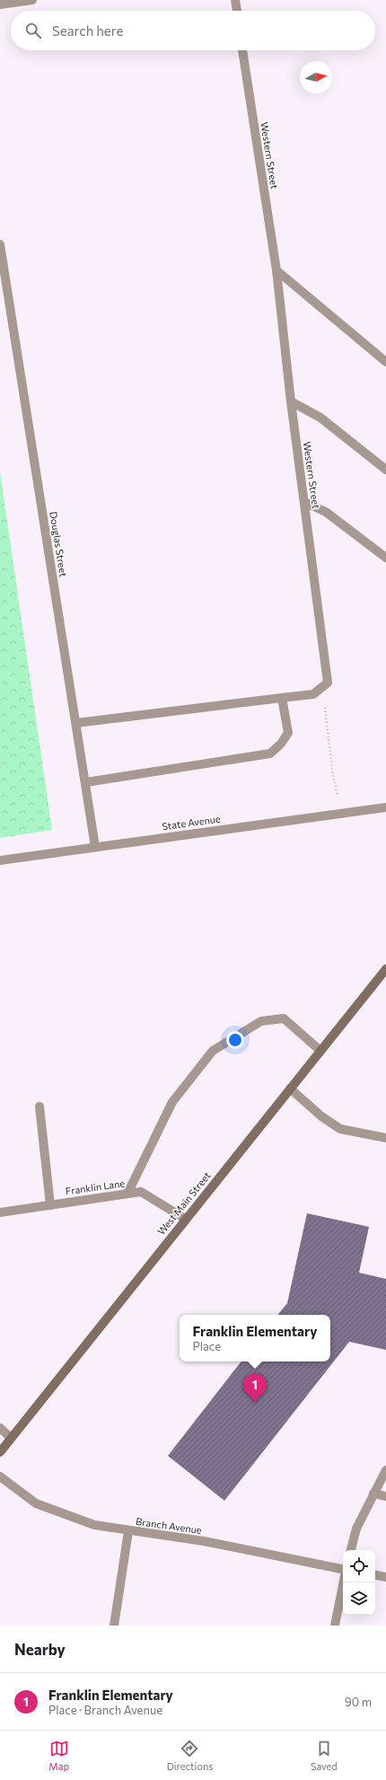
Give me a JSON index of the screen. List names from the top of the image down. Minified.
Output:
{"streets":{"main road":["West Main Street"],"street":["Western Street","Douglas Street","State Avenue","Franklin Lane","Branch Avenue"]},"crossings":[["Douglas Street","State Avenue"],["Franklin Lane","West Main Street"]],"north":"right","page":{"search":"Search here","popup":["Franklin Elementary","Place"],"pins":"1","heading":"Nearby","list":[{"mark":"1","name":"Franklin Elementary","note":"Place · Branch Avenue","value":"90 m"}],"nav":["Map","Directions","Saved"]}}
